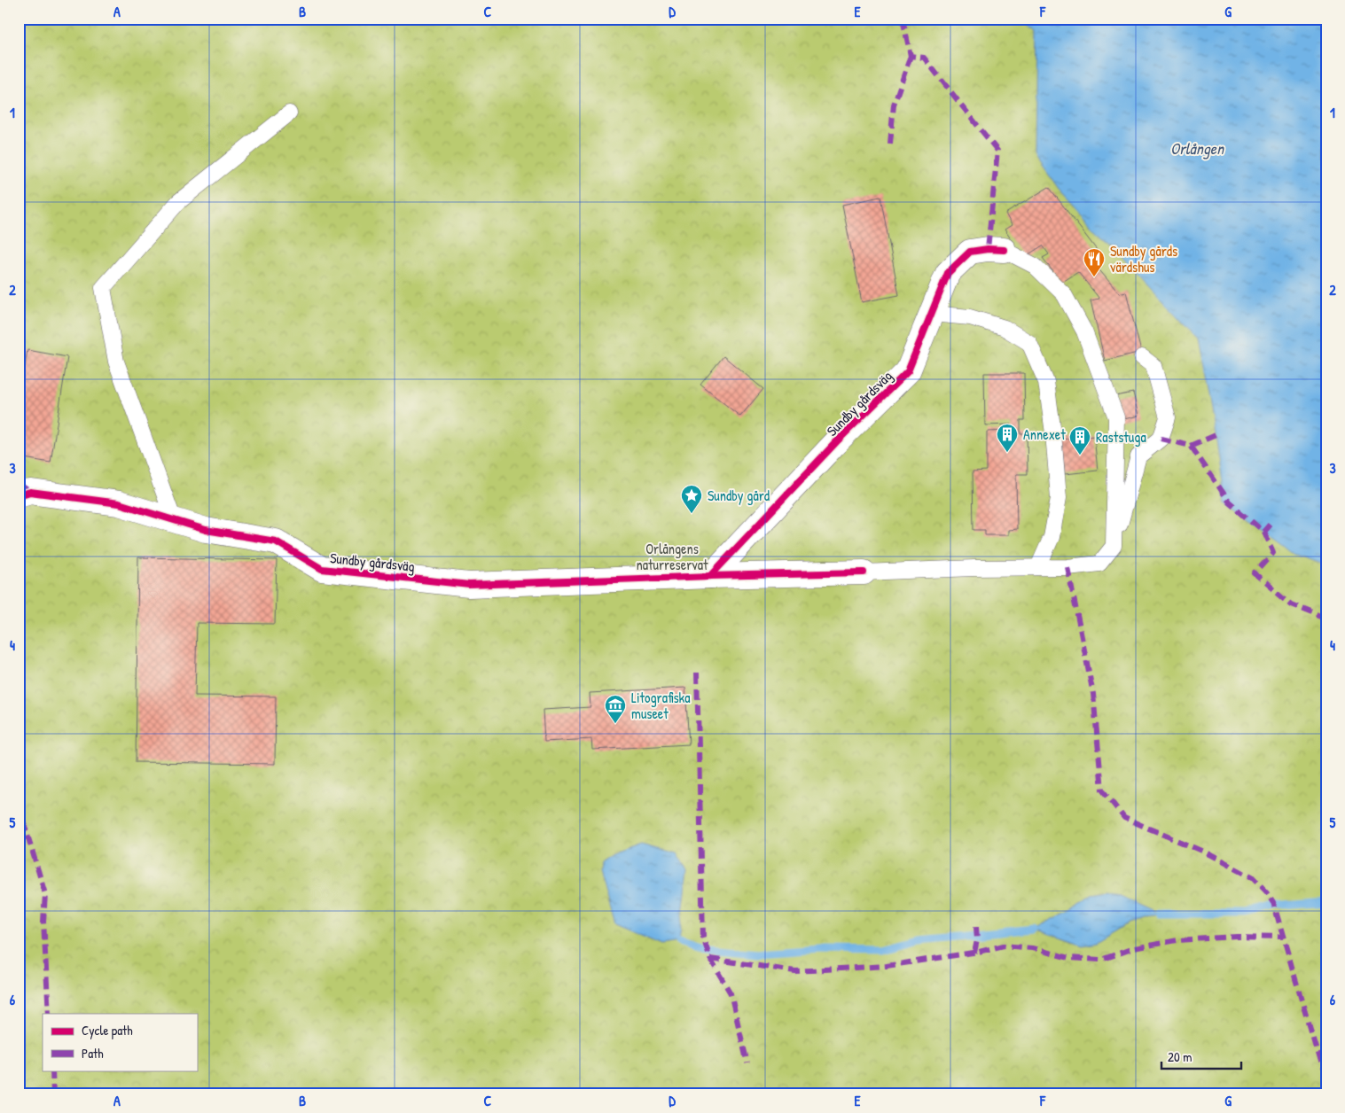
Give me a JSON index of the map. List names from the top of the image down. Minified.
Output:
{"streets":{"street":["Sundby gårdsväg"]},"water":["Orlången"],"parks":["Orlångens naturreservat"],"places":{"restaurant":["Sundby gårds värdshus"],"building":["Annexet","Raststuga"],"place":["Sundby gård"],"museum":["Litografiska museet"]},"legend":["Cycle path","Path"],"scale_bar":"20 m","grid":{"columns":["A","B","C","D","E","F","G"],"rows":["1","2","3","4","5","6"]}}
